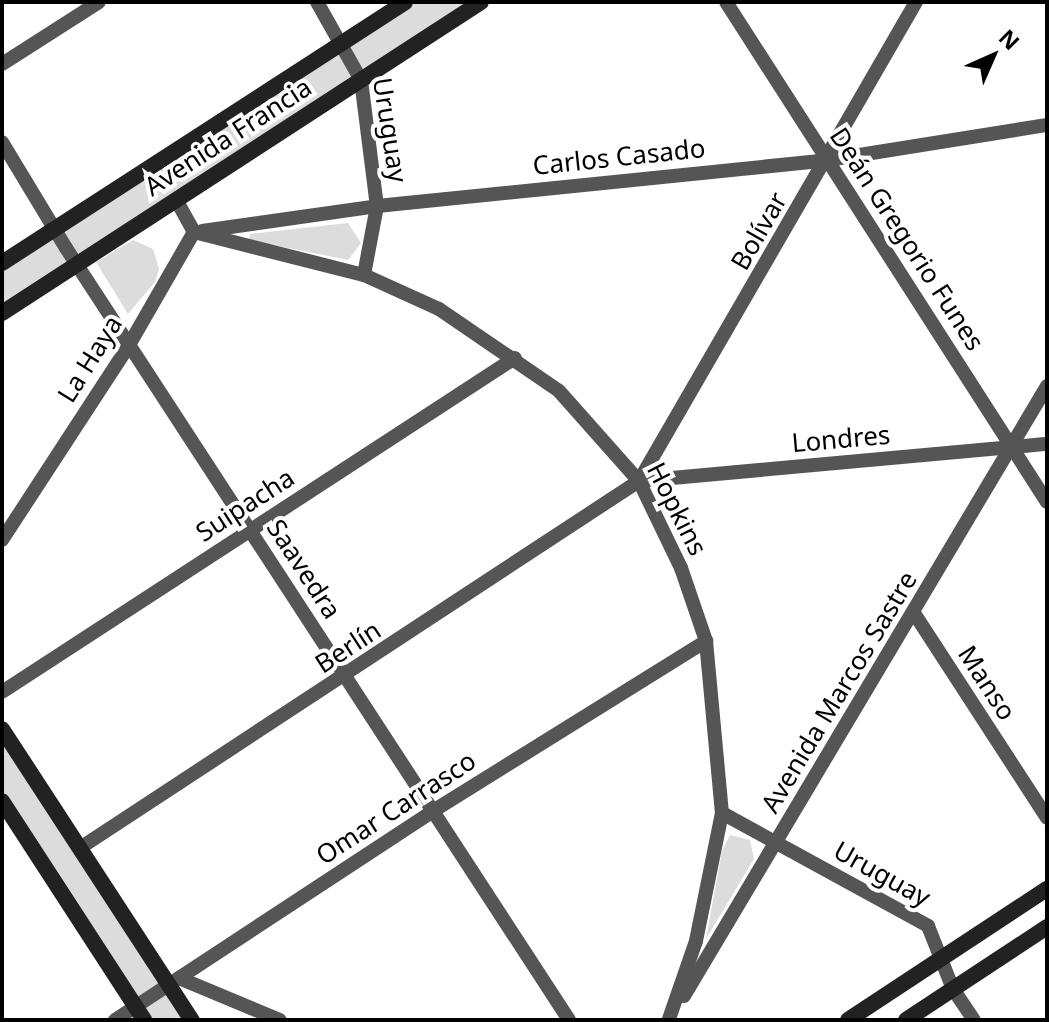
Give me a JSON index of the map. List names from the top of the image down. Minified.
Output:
{"streets":{"main road":["Avenida Francia"],"street":["Uruguay","Carlos Casado","Bolívar","Deán Gregorio Funes","La Haya","Londres","Suipacha","Hopkins","Saavedra","Berlín","Manso","Avenida Marcos Sastre","Omar Carrasco"]},"crossings":[["Uruguay","Avenida Francia"],["Uruguay","Carlos Casado"],["Uruguay","Hopkins"],["Uruguay","Avenida Marcos Sastre"],["Avenida Francia","Saavedra"],["Carlos Casado","Bolívar"],["Carlos Casado","Deán Gregorio Funes"],["Carlos Casado","La Haya"],["Carlos Casado","Hopkins"],["Bolívar","Deán Gregorio Funes"],["Bolívar","Londres"],["Bolívar","Hopkins"],["Bolívar","Berlín"],["Deán Gregorio Funes","Londres"],["Deán Gregorio Funes","Avenida Marcos Sastre"],["La Haya","Hopkins"],["La Haya","Saavedra"],["Londres","Hopkins"],["Londres","Berlín"],["Londres","Avenida Marcos Sastre"],["Suipacha","Hopkins"],["Suipacha","Saavedra"],["Hopkins","Berlín"],["Hopkins","Avenida Marcos Sastre"],["Hopkins","Omar Carrasco"],["Saavedra","Berlín"],["Saavedra","Omar Carrasco"],["Manso","Avenida Marcos Sastre"]],"north":"top right"}
